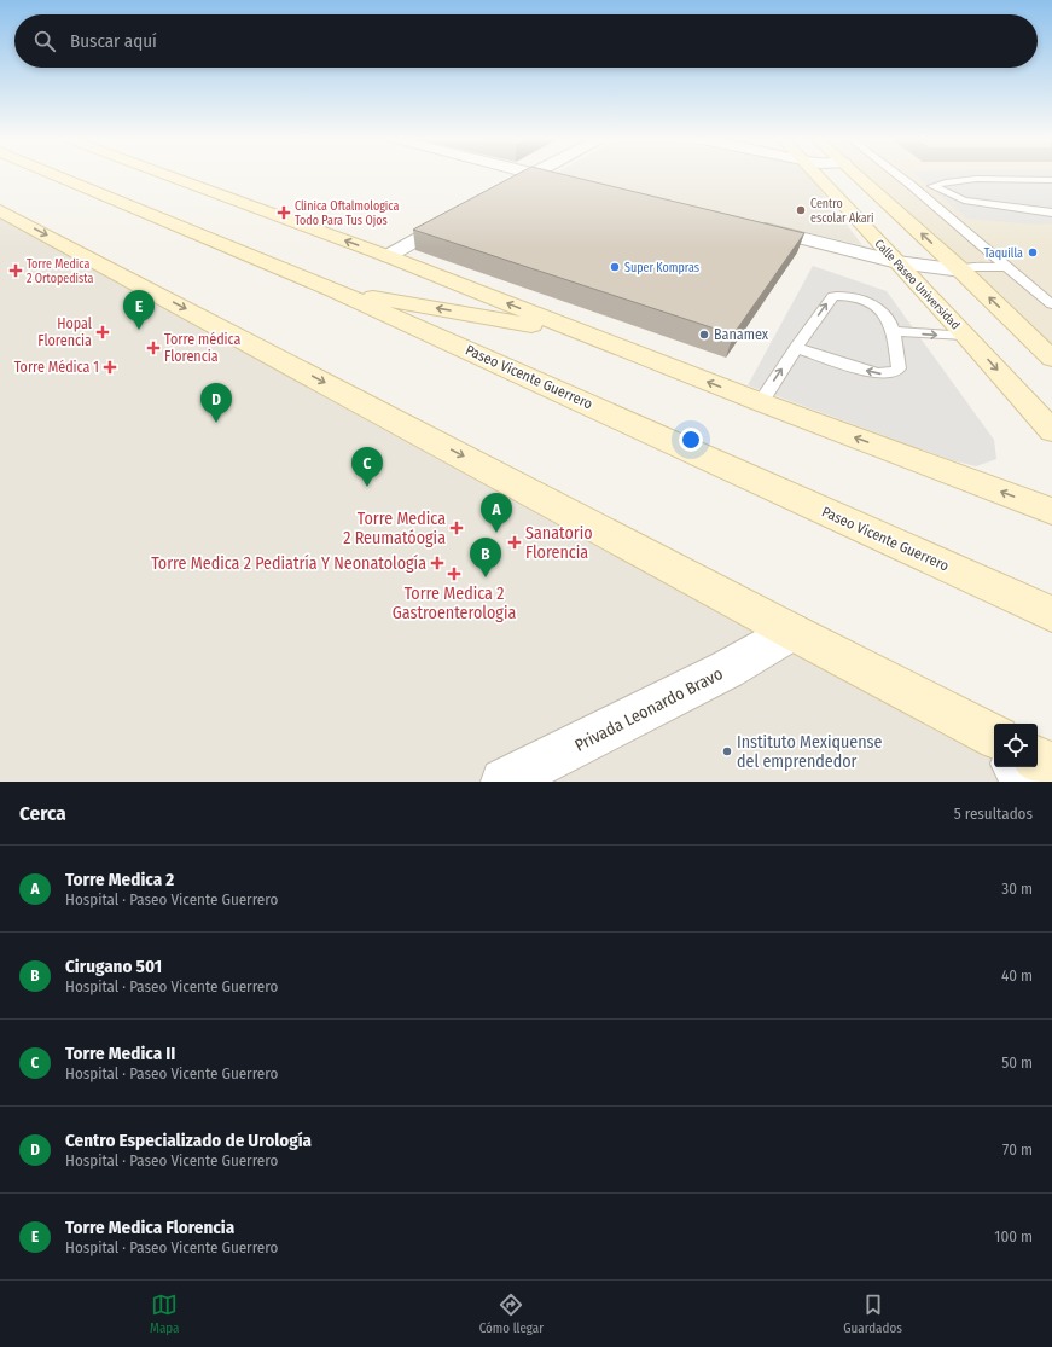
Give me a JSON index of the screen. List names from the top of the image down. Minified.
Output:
{"streets":{"main road":["Calle Paseo Universidad","Paseo Vicente Guerrero"],"street":["Privada Leonardo Bravo"]},"places":{"other":["Centro escolar Akari","Taquilla","Super Kompras","Banamex","Instituto Mexiquense del emprendedor"],"health":["Clinica Oftalmologica Todo Para Tus Ojos","Torre Medica 2 Ortopedista","Hopal Florencia","Torre médica Florencia","Torre Médica 1","Torre Medica 2 Reumatóogia","Sanatorio Florencia","Torre Medica 2 Pediatría Y Neonatología","Torre Medica 2 Gastroenterologia"]},"page":{"search":"Buscar aquí","pins":["E","D","C","A","B"],"heading":["Cerca","5 resultados"],"list":[{"mark":"A","name":"Torre Medica 2","note":"Hospital · Paseo Vicente Guerrero","value":"30 m"},{"mark":"B","name":"Cirugano 501","note":"Hospital · Paseo Vicente Guerrero","value":"40 m"},{"mark":"C","name":"Torre Medica II","note":"Hospital · Paseo Vicente Guerrero","value":"50 m"},{"mark":"D","name":"Centro Especializado de Urología","note":"Hospital · Paseo Vicente Guerrero","value":"70 m"},{"mark":"E","name":"Torre Medica Florencia","note":"Hospital · Paseo Vicente Guerrero","value":"100 m"}],"nav":["Mapa","Cómo llegar","Guardados"]}}
